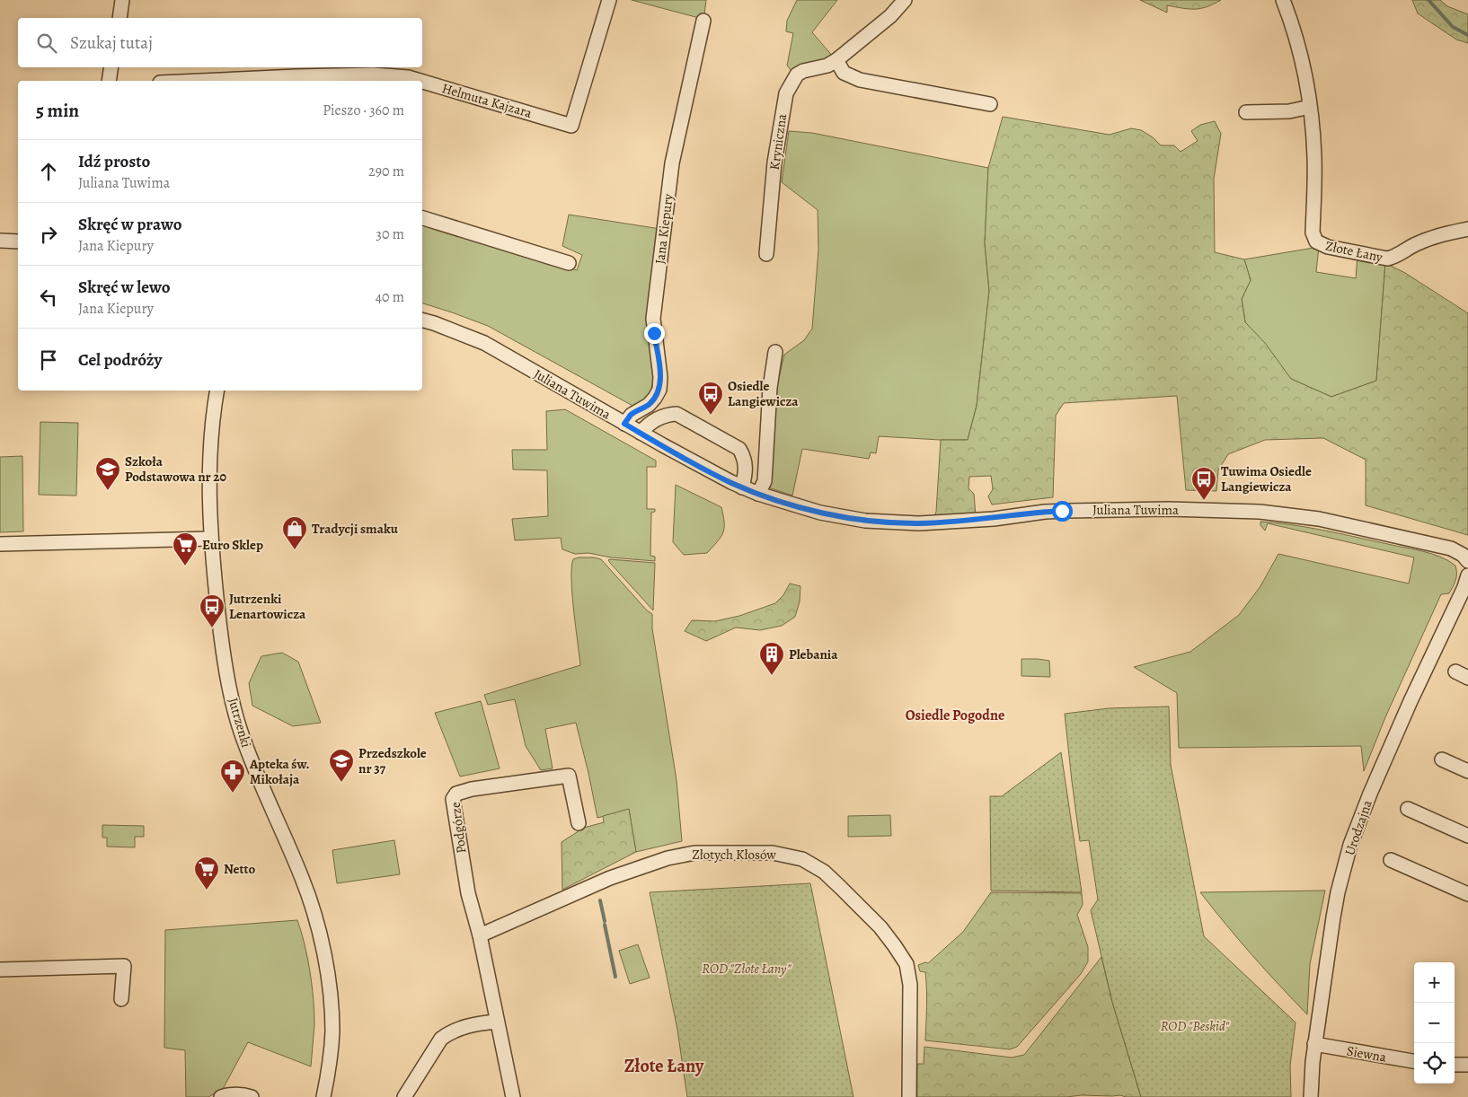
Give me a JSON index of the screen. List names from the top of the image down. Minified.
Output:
{"streets":{"street":["Helmuta Kajzara","Kryniczna","Jana Kiepury","Złote Łany","Juliana Tuwima","Jutrzenki","Podgórze","Urodzajna","Złotych Kłosów","Siewna"]},"crossings":[["Jana Kiepury","Juliana Tuwima"],["Podgórze","Złotych Kłosów"],["Urodzajna","Siewna"]],"districts":["Osiedle Pogodne","Złote Łany"],"parks":["ROD \"Złote Łany\"","ROD \"Beskid\""],"places":{"bus stop":["Osiedle Langiewicza","Tuwima Osiedle Langiewicza","Jutrzenki Lenartowicza"],"school or university":["Szkoła Podstawowa nr 20","Przedszkole nr 37"],"shop":["Tradycji smaku"],"supermarket":["Euro Sklep","Netto"],"building":["Plebania"],"pharmacy":["Apteka św. Mikołaja"]},"page":{"search":"Szukaj tutaj","heading":["5 min","Pieszo · 360 m"],"list":[["Idź prosto","Juliana Tuwima","290 m"],["Skręć w prawo","Jana Kiepury","30 m"],["Skręć w lewo","Jana Kiepury","40 m"],"Cel podróży"],"map_buttons":["+","−"]}}
